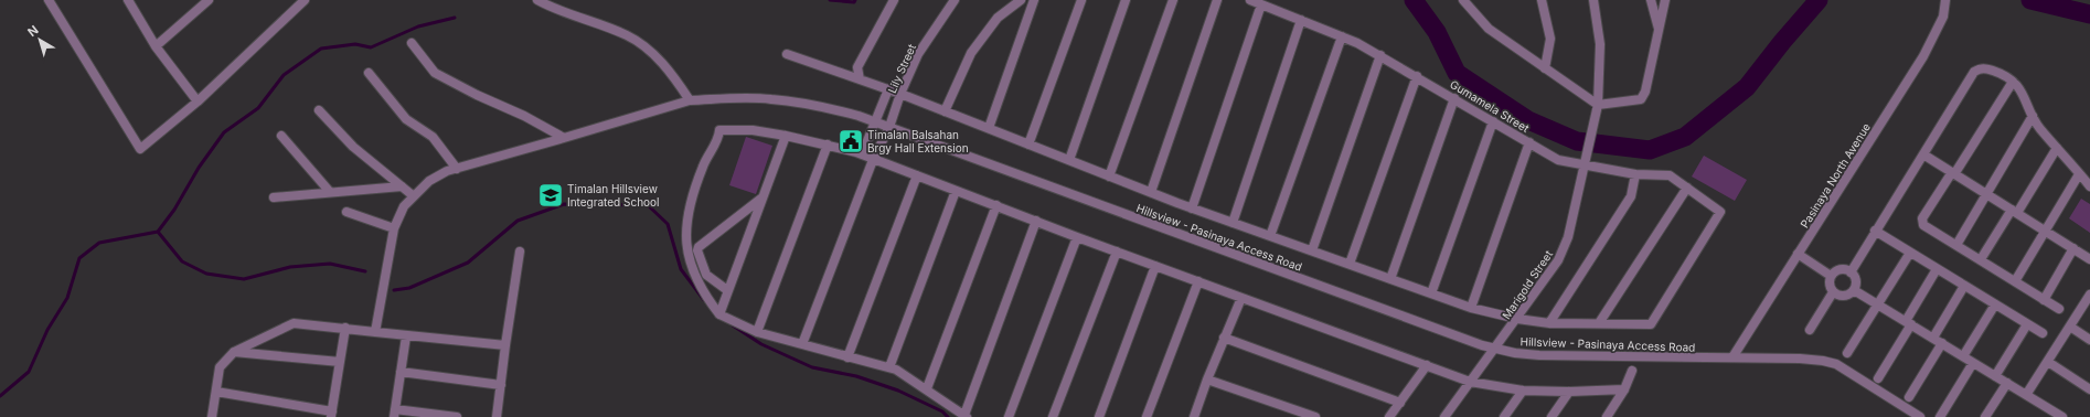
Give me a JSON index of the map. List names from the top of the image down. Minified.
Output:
{"streets":{"street":["Lily Street","Gumamela Street","Pasinaya North Avenue","Hillsview - Pasinaya Access Road","Marigold Street"]},"crossings":[["Lily Street","Hillsview - Pasinaya Access Road"],["Gumamela Street","Marigold Street"],["Pasinaya North Avenue","Hillsview - Pasinaya Access Road"],["Hillsview - Pasinaya Access Road","Marigold Street"]],"places":{"public building":["Timalan Balsahan Brgy Hall Extension"],"school or university":["Timalan Hillsview Integrated School"]},"north":"top left"}
